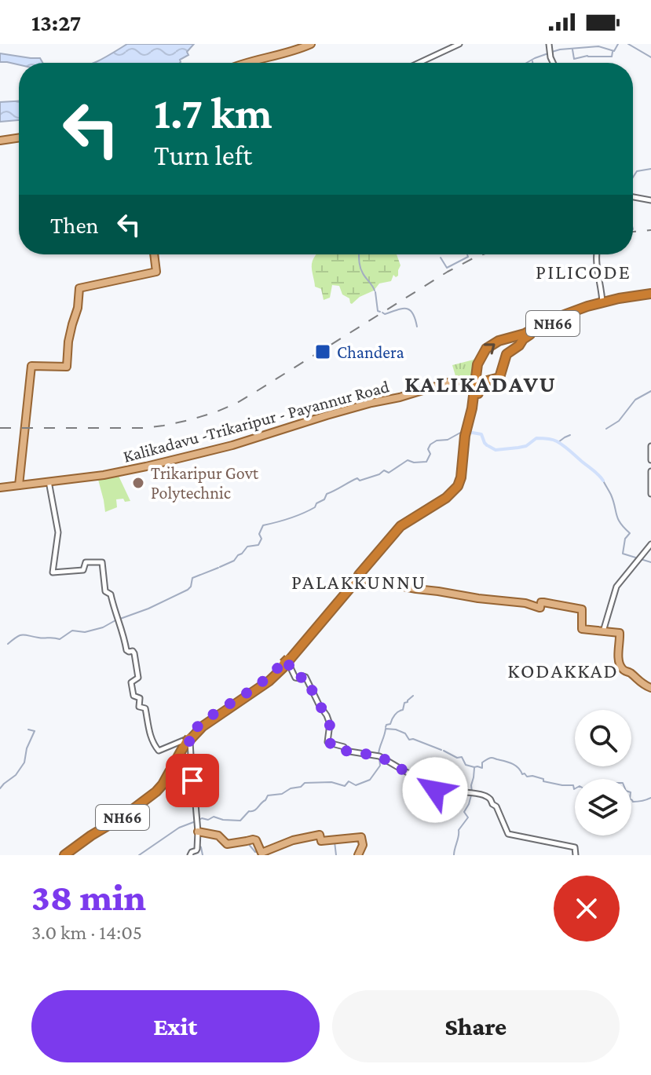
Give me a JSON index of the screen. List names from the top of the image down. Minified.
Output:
{"streets":{"highway":["NH66"],"main road":["Kalikadavu -Trikaripur - Payannur Road"]},"crossings":[["NH66","Kalikadavu -Trikaripur - Payannur Road"]],"districts":["PILICODE","KALIKADAVU","PALAKKUNNU","KODAKKAD"],"places":{"transit":["Chandera"],"other":["Trikaripur Govt Polytechnic"]},"page":{"status":"13:27","turn":["1.7 km","Turn left"],"then":"Then","heading":["38 min","3.0 km · 14:05"],"buttons":["Exit","Share"]}}
